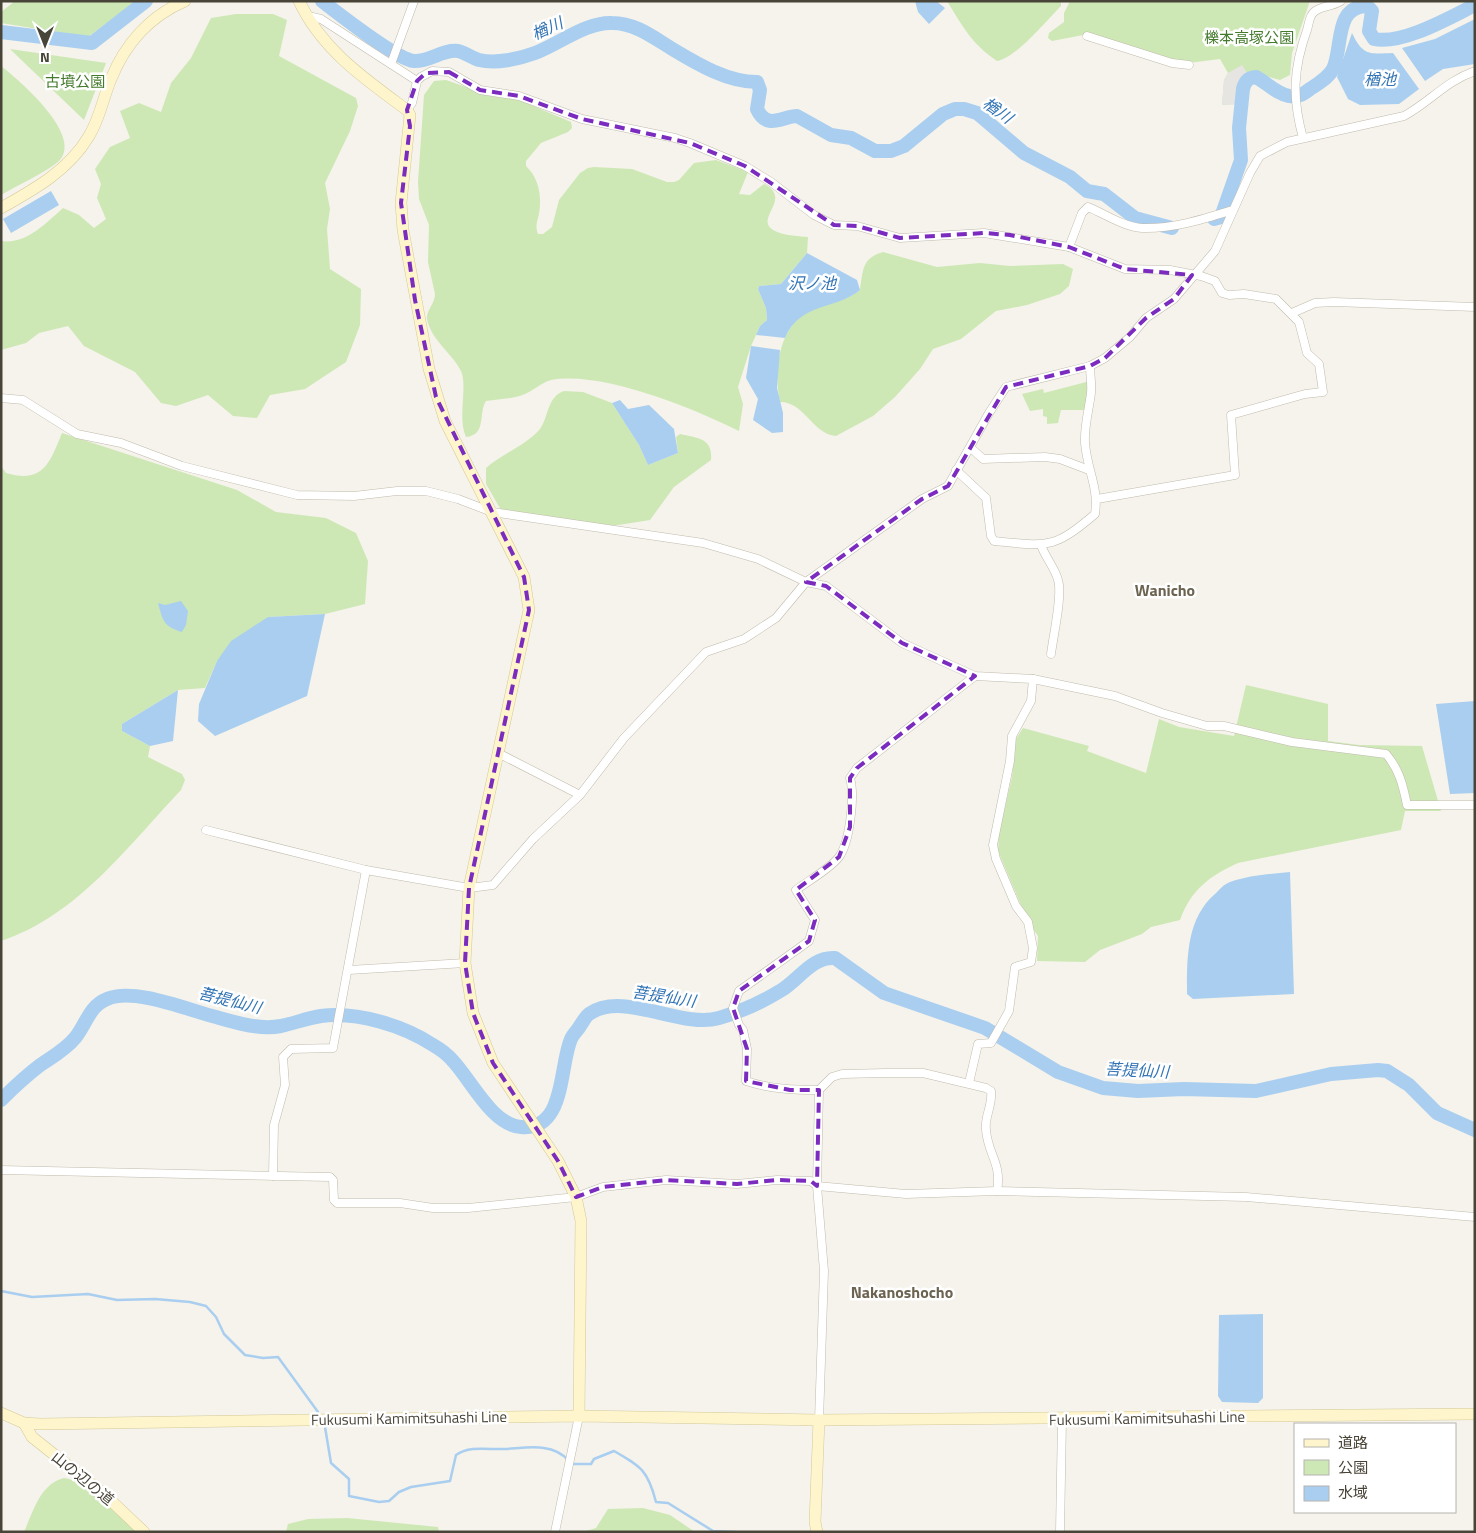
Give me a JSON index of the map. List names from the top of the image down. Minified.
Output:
{"streets":{"street":["Fukusumi Kamimitsuhashi Line","山の辺の道"]},"crossings":[["Fukusumi Kamimitsuhashi Line","山の辺の道"]],"districts":["Wanicho","Nakanoshocho"],"water":["楢川","楢池","沢ノ池","菩提仙川"],"parks":["櫟本高塚公園","古墳公園"],"legend":["道路","公園","水域"],"north":"bottom"}
